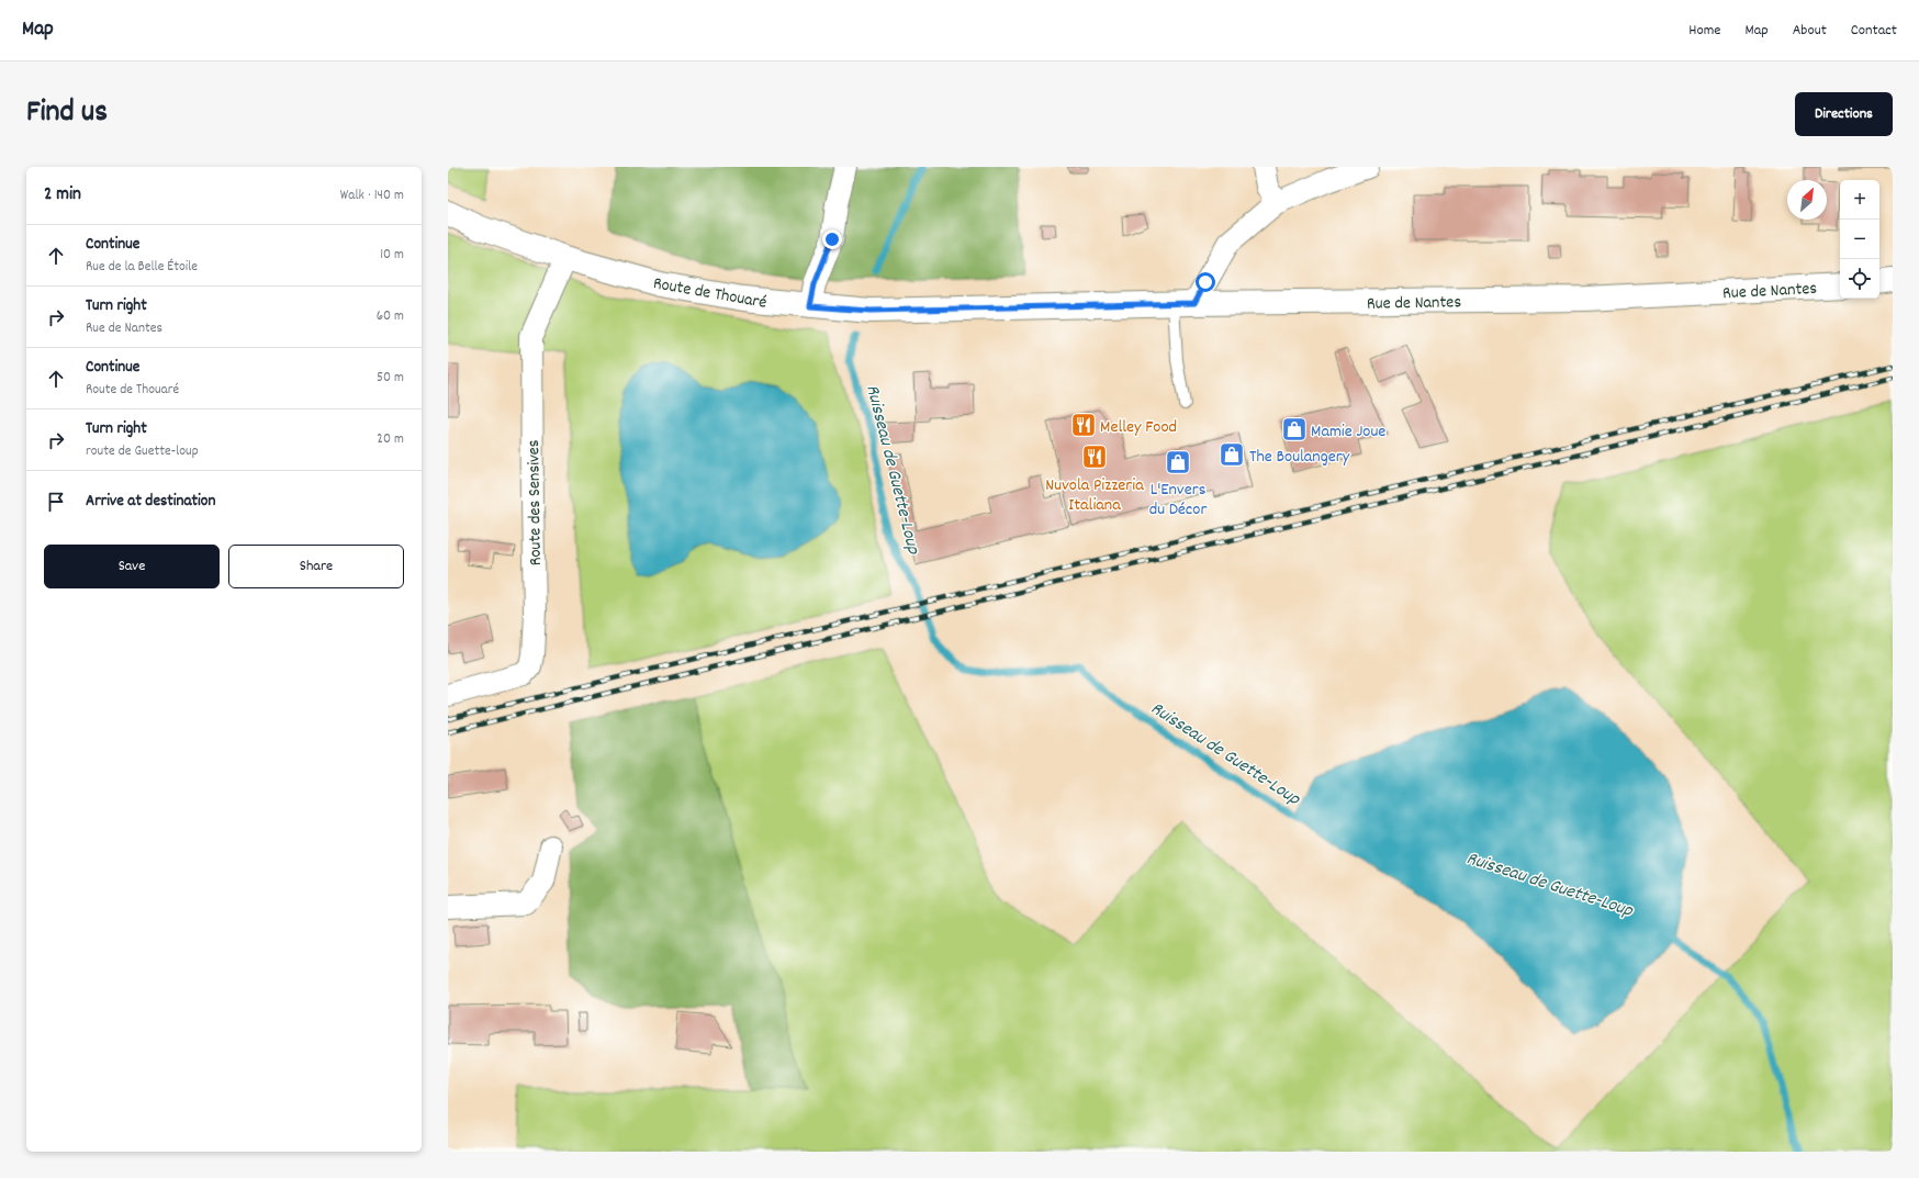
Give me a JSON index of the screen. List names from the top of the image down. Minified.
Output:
{"streets":{"street":["Rue de Nantes","Route de Thouaré","Route des Sensives"]},"crossings":[["Rue de Nantes","Route de Thouaré"],["Route de Thouaré","Route des Sensives"]],"water":["Ruisseau de Guette-Loup"],"places":{"restaurant":["Melley Food","Nuvola Pizzeria Italiana"],"shop":["Mamie Joue","The Boulangery","L'Envers du Décor"]},"north":"top right","page":{"header":"Map","nav":["Home","Map","About","Contact"],"title":"Find us","buttons":["Directions",["Save","Share"]],"heading":["2 min","Walk · 140 m"],"map_buttons":["+","−"],"list":[["Continue","Rue de la Belle Étoile","10 m"],["Turn right","Rue de Nantes","60 m"],["Continue","Route de Thouaré","50 m"],["Turn right","route de Guette-loup","20 m"],"Arrive at destination"]}}
